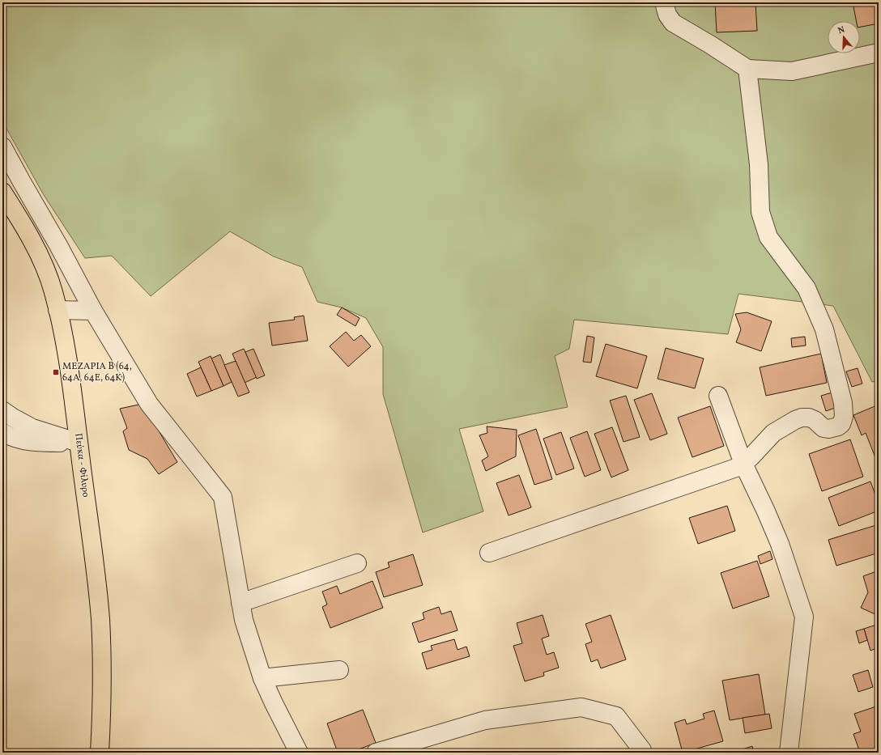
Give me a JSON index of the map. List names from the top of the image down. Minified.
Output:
{"streets":{"main road":["Πεύκα - Φίλυρο"]},"places":{"transit":["ΜΕΖΑΡΙΑ B (64, 64Α, 64Ε, 64Κ)"]},"north":"top"}
